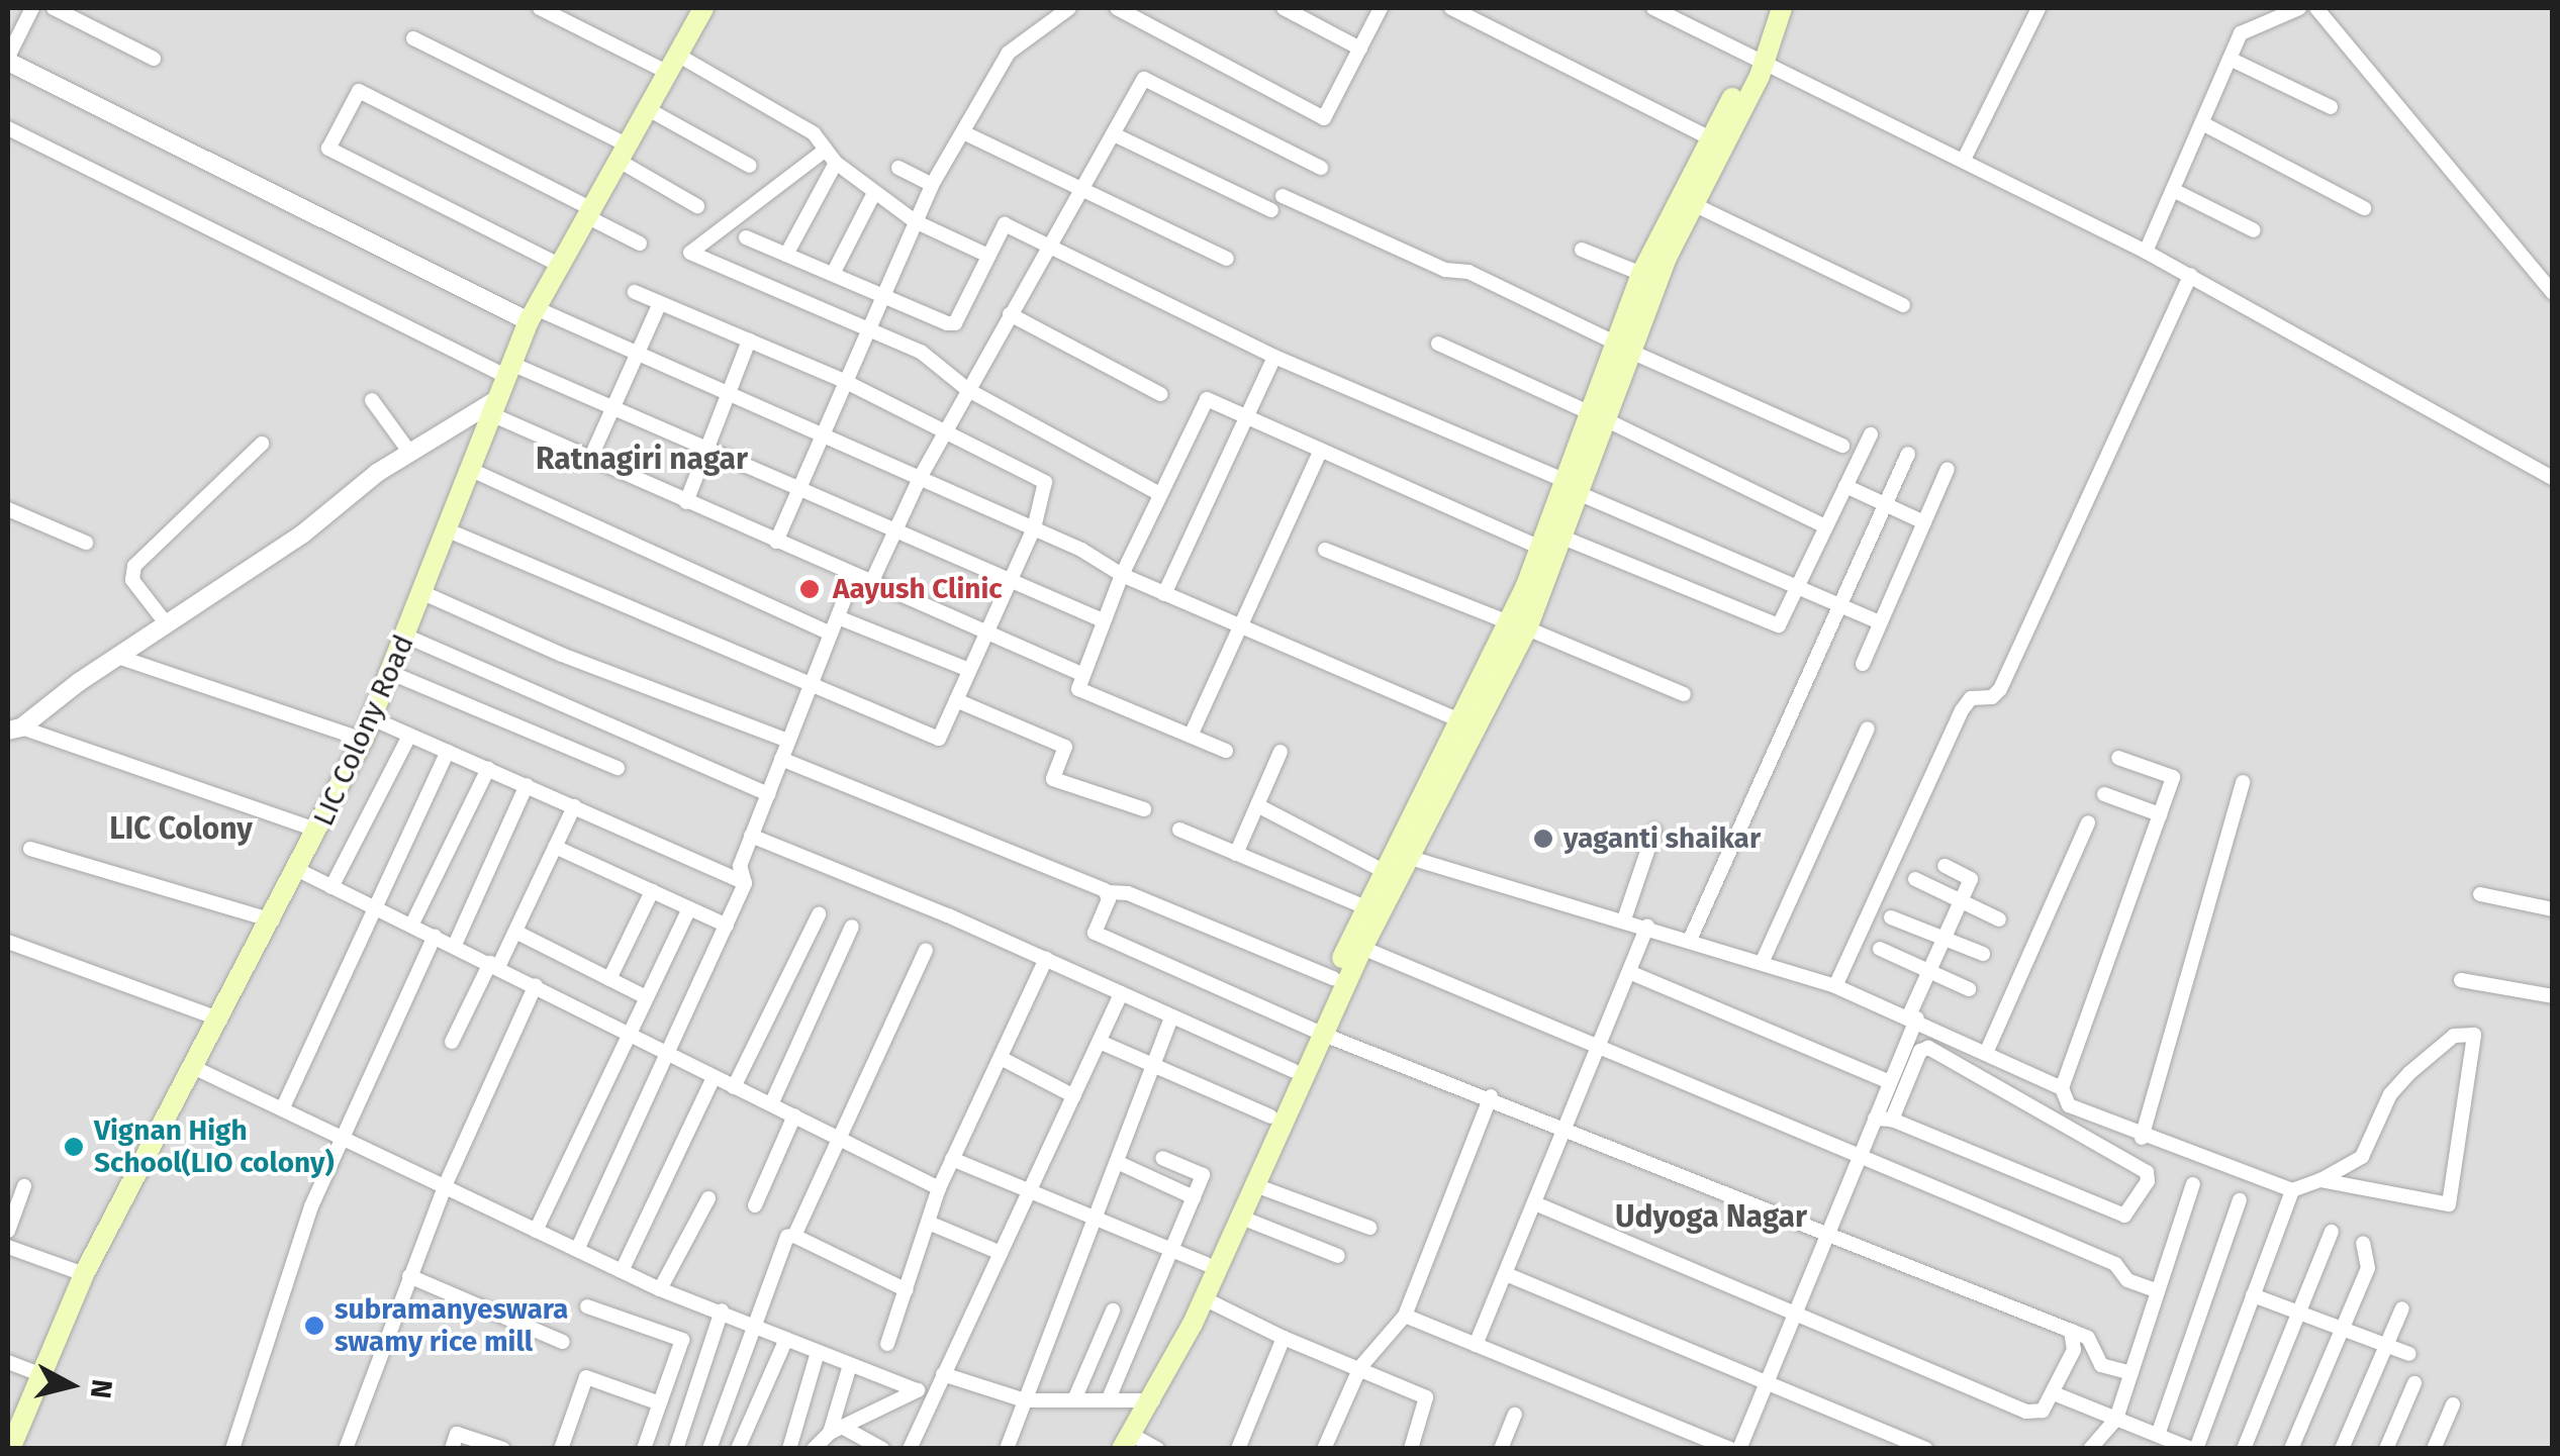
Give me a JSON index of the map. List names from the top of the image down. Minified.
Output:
{"streets":{"main road":["LIC Colony Road"]},"districts":["Ratnagiri nagar","LIC Colony","Udyoga Nagar"],"places":["Aayush Clinic","yaganti shaikar","Vignan High School(LIO colony)","subramanyeswara swamy rice mill"],"north":"right"}
